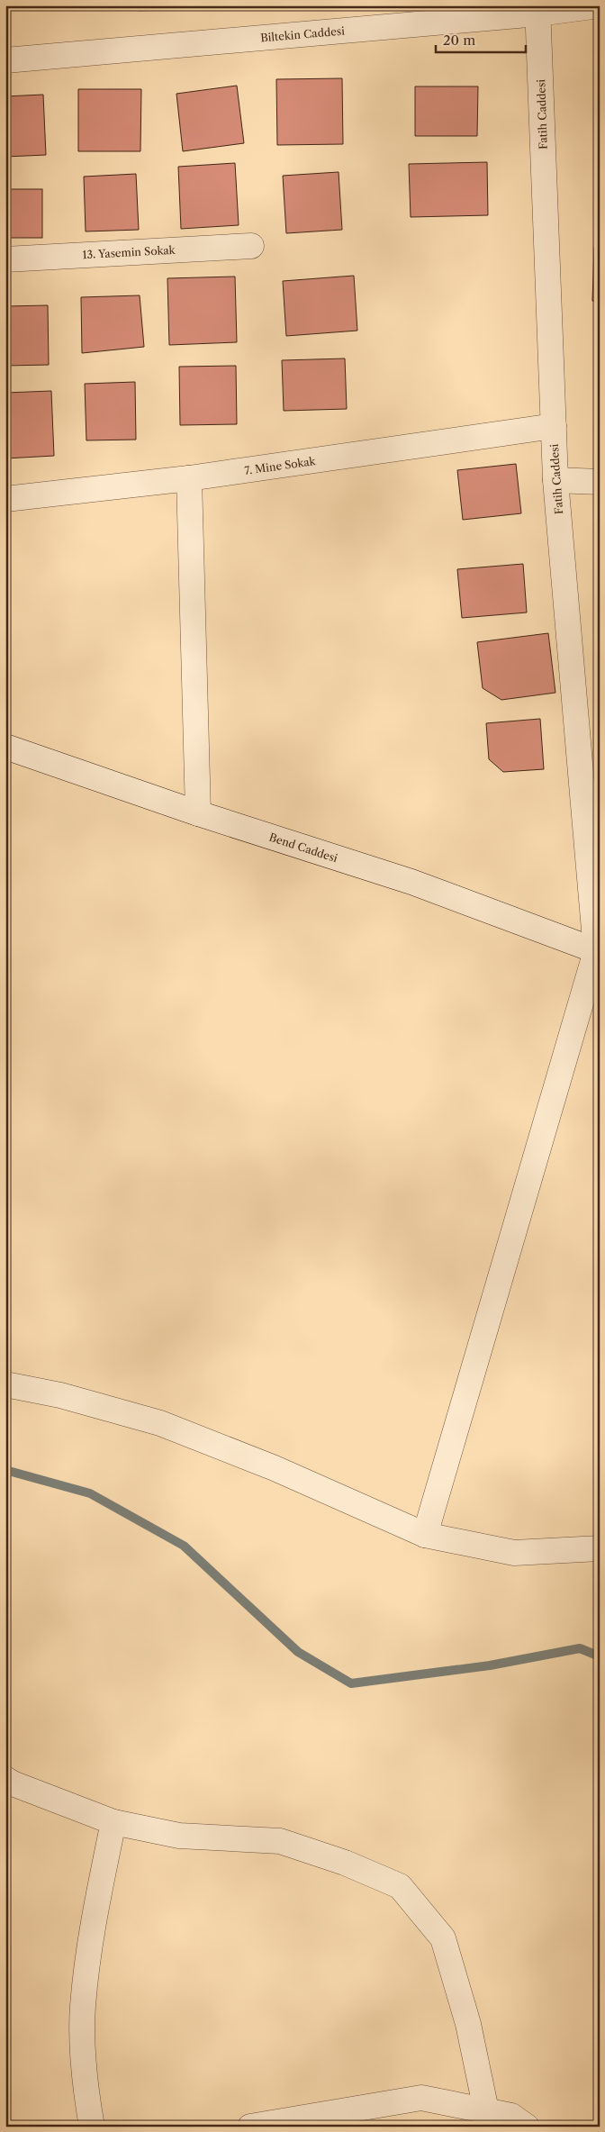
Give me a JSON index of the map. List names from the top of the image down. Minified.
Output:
{"streets":{"street":["Biltekin Caddesi","Fatih Caddesi","13. Yasemin Sokak","7. Mine Sokak","Bend Caddesi"]},"crossings":[["Biltekin Caddesi","Fatih Caddesi"],["Fatih Caddesi","7. Mine Sokak"],["Fatih Caddesi","Bend Caddesi"]],"scale_bar":"20 m"}
